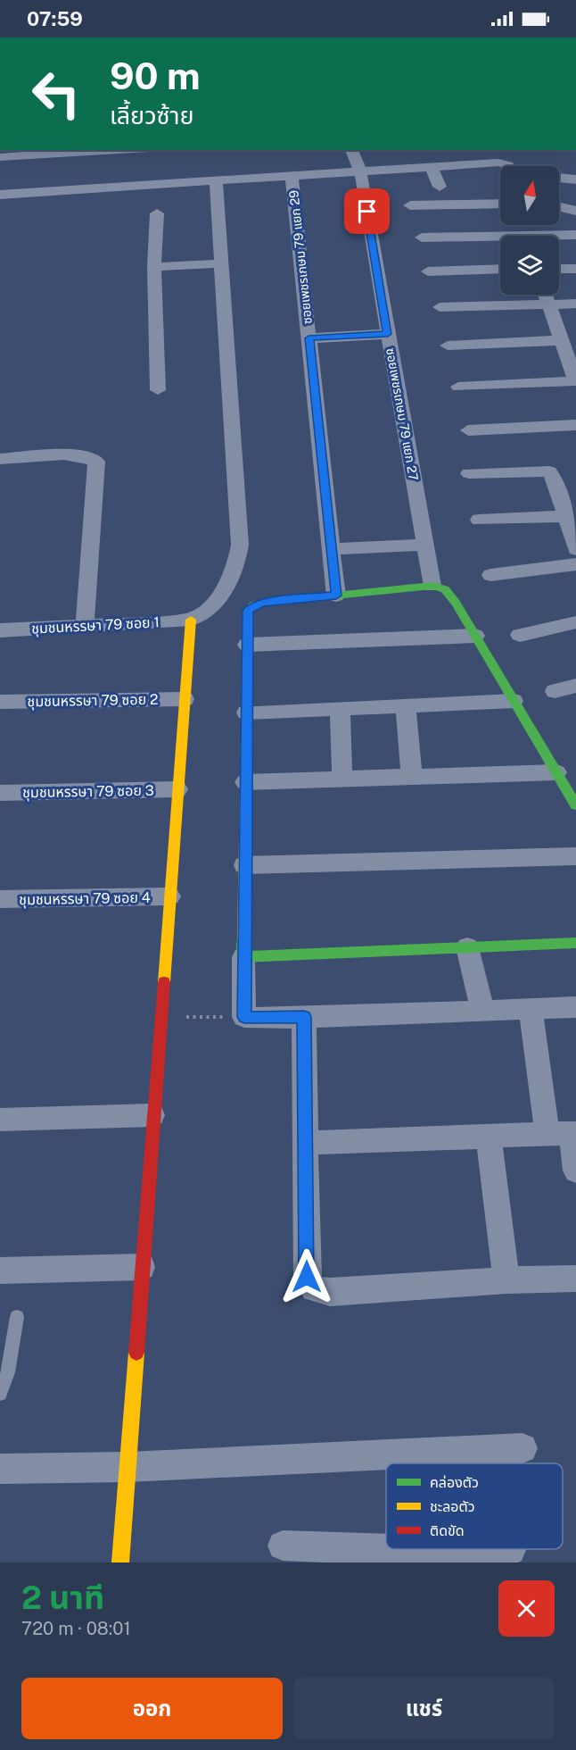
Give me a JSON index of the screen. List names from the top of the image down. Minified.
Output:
{"streets":{"street":["ซอยเพชรเกษม 79 แยก 29","ซอยเพชรเกษม 79 แยก 27","ชุมชนหรรษา 79 ซอย 1","ชุมชนหรรษา 79 ซอย 2","ชุมชนหรรษา 79 ซอย 3","ชุมชนหรรษา 79 ซอย 4"]},"legend":["คล่องตัว","ชะลอตัว","ติดขัด"],"north":"top","page":{"status":"07:59","turn":["90 m","เลี้ยวซ้าย"],"heading":["2 นาที","720 m · 08:01"],"buttons":["ออก","แชร์"]}}
